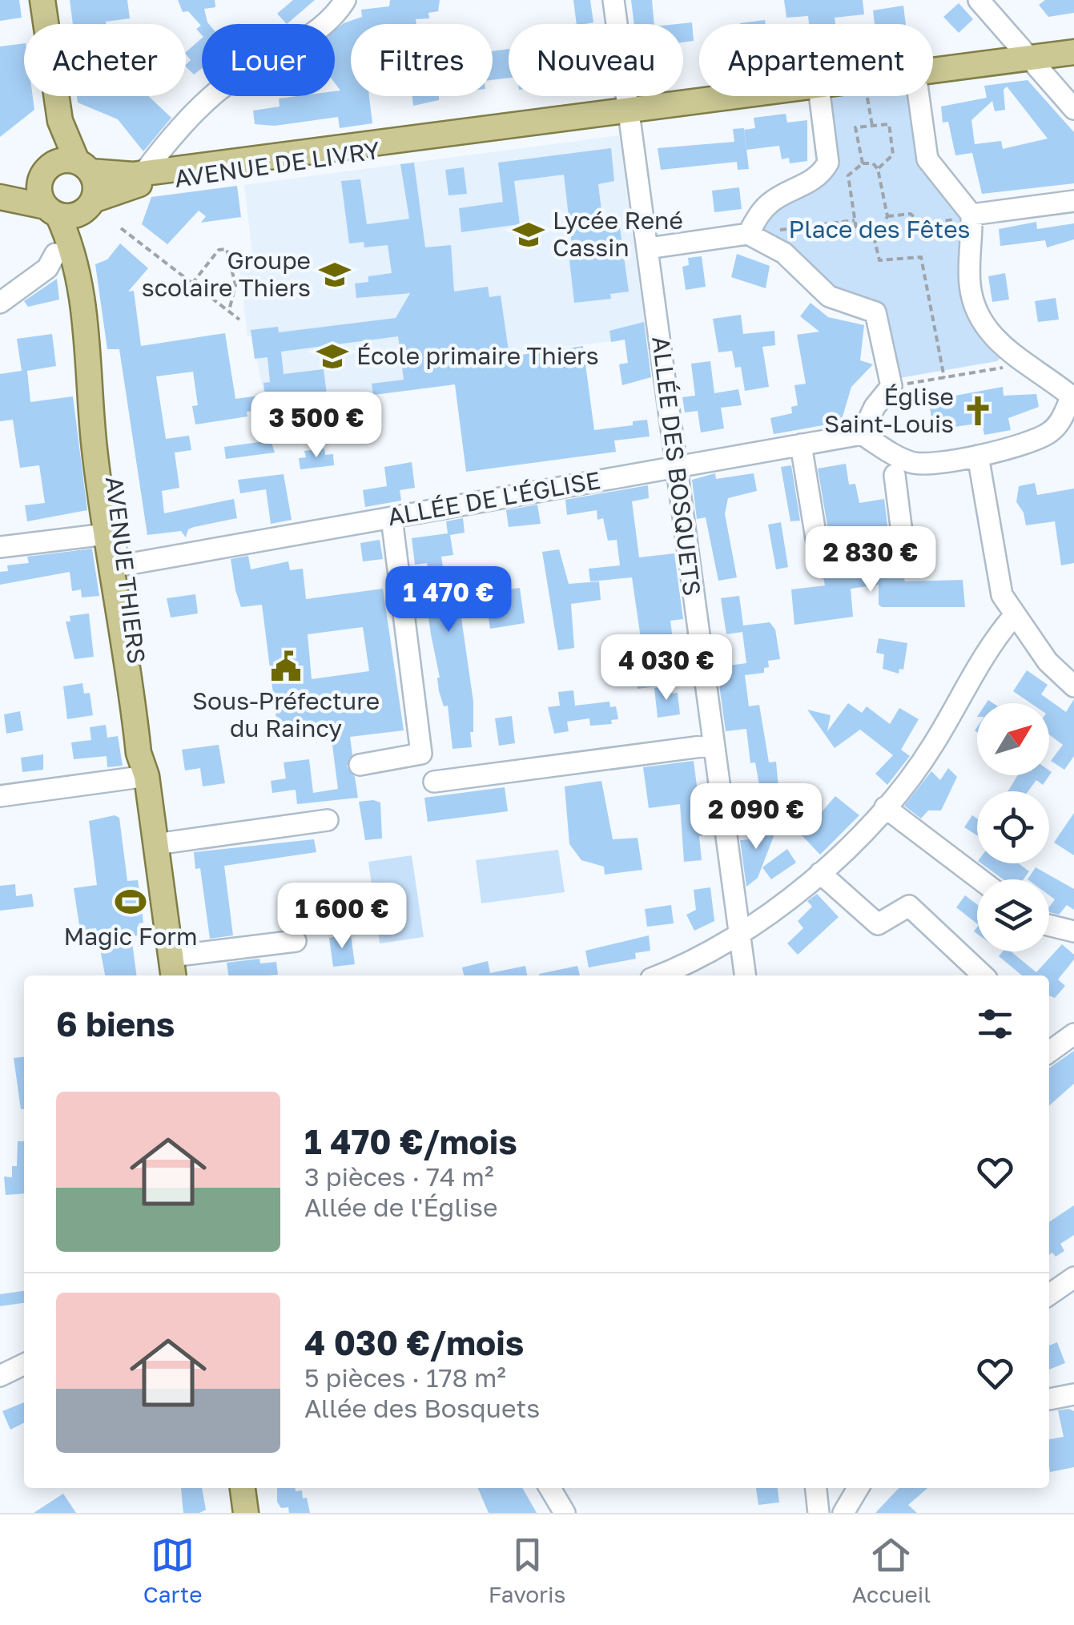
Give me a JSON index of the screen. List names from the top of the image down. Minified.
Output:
{"streets":{"main road":["AVENUE DE LIVRY","AVENUE THIERS"],"street":["ALLÉE DES BOSQUETS","ALLÉE DE L'ÉGLISE"]},"crossings":[["AVENUE DE LIVRY","ALLÉE DES BOSQUETS"],["AVENUE DE LIVRY","AVENUE THIERS"],["ALLÉE DES BOSQUETS","ALLÉE DE L'ÉGLISE"],["ALLÉE DE L'ÉGLISE","AVENUE THIERS"]],"parks":["Place des Fêtes"],"places":{"school or university":["Lycée René Cassin","Groupe scolaire Thiers","École primaire Thiers"],"church":["Église Saint-Louis"],"public building":["Sous-Préfecture du Raincy"],"sports":["Magic Form"]},"north":"top right","page":{"chip":["Acheter","Louer","Filtres","Nouveau","Appartement"],"price":["3 500 €","2 830 €","1 470 €","4 030 €","2 090 €","1 600 €"],"heading":"6 biens","list":[{"name":"1 470 €/mois","note":"3 pièces · 74 m² · Allée de l'Église"},{"name":"4 030 €/mois","note":"5 pièces · 178 m² · Allée des Bosquets"}],"tabs":["Carte","Favoris","Accueil"]}}
